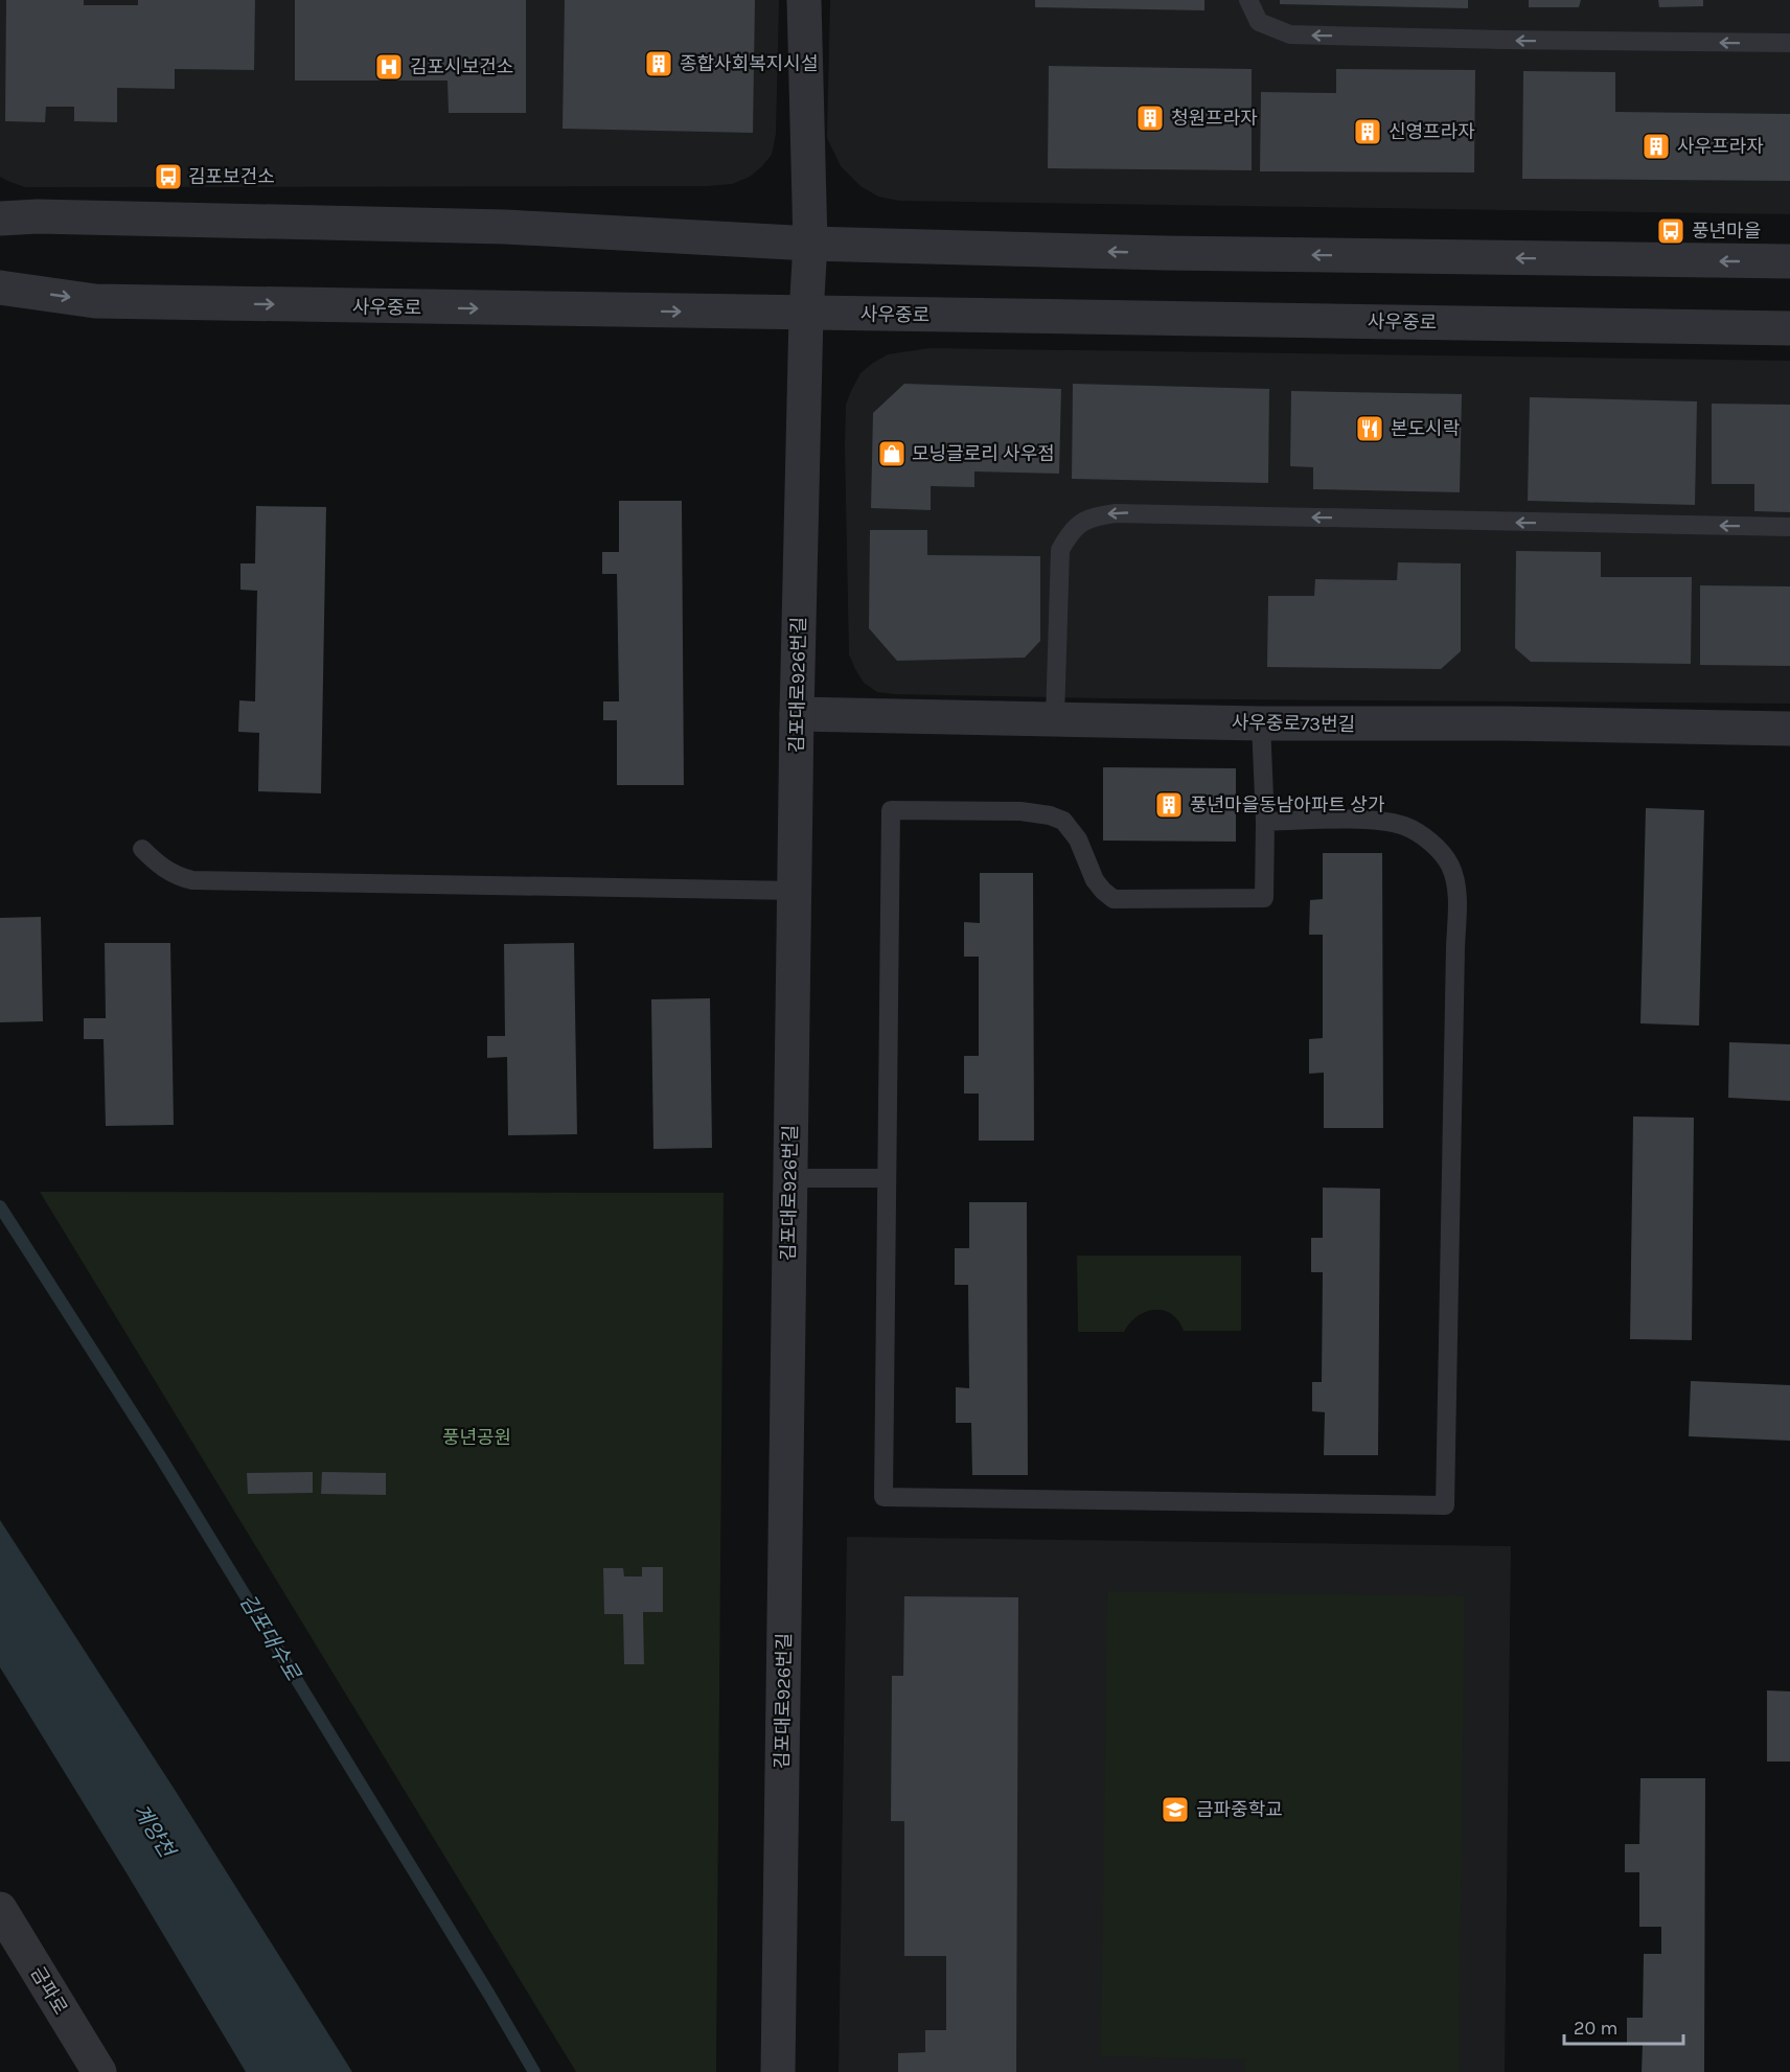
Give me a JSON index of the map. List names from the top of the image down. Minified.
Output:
{"streets":{"street":["사우중로","김포대로926번길","사우중로73번길","금파로"]},"crossings":[["사우중로","김포대로926번길"],["김포대로926번길","사우중로73번길"]],"water":["김포대수로","계양천"],"parks":["풍년공원"],"places":{"building":["종합사회복지시설","청원프라자","신영프라자","사우프라자","풍년마을동남아파트 상가"],"hospital":["김포시보건소"],"bus stop":["김포보건소","풍년마을"],"restaurant":["본도시락"],"shop":["모닝글로리 사우점"],"school or university":["금파중학교"]},"scale_bar":"20 m"}
